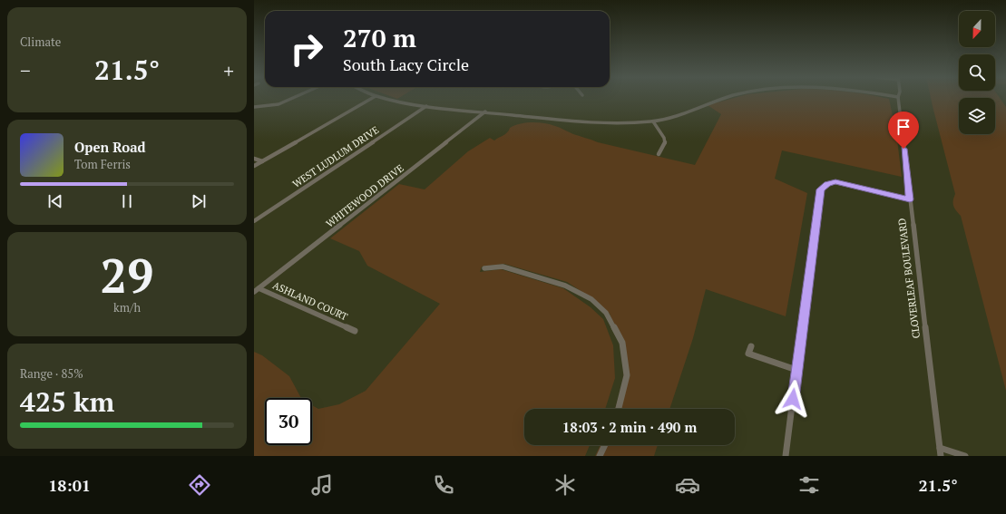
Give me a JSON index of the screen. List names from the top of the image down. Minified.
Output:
{"streets":{"street":["WEST LUDLUM DRIVE","WHITEWOOD DRIVE","CLOVERLEAF BOULEVARD","ASHLAND COURT"]},"crossings":[["WHITEWOOD DRIVE","ASHLAND COURT"]],"north":"bottom","page":{"tile":["Climate",["29","km/h"],["Range · 85%","425 km"]],"turn":["270 m","South Lacy Circle"],"heat":["−","21.5°","+"],"song":["Open Road","Tom Ferris"],"limit":"30","trip":"18:03 · 2 min · 490 m","tabs":["18:01","21.5°"]}}
